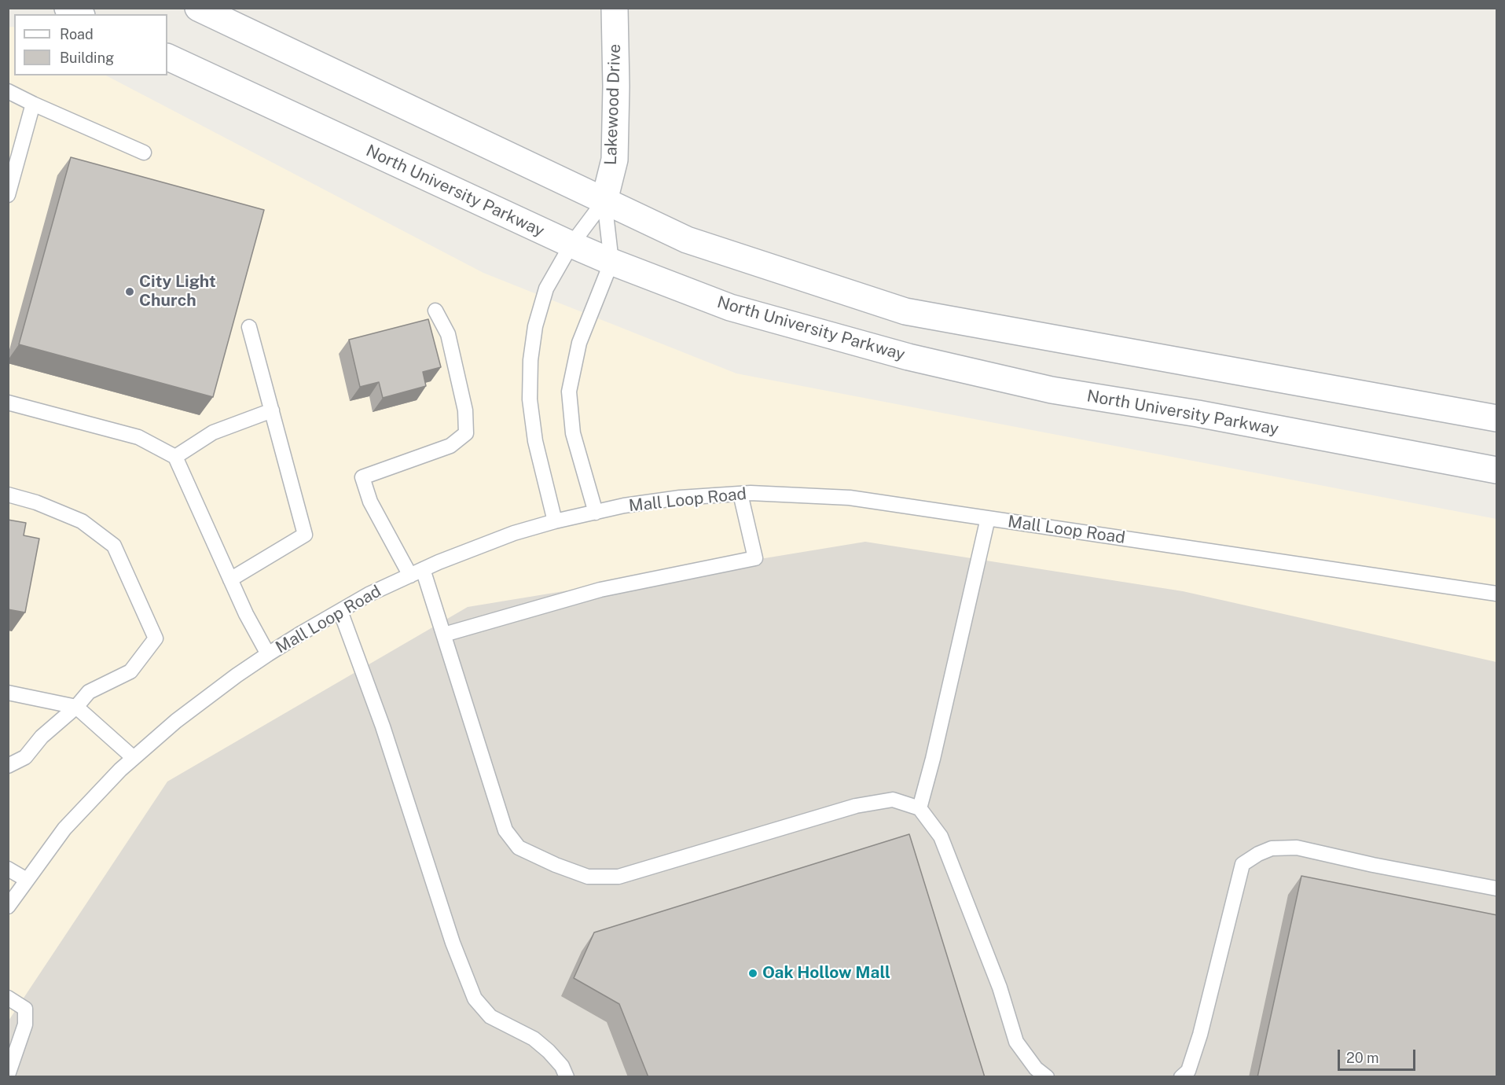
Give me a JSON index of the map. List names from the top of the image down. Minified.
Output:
{"streets":{"main road":["Lakewood Drive","North University Parkway"],"lane":["Mall Loop Road"]},"places":["City Light Church","Oak Hollow Mall"],"legend":["Road","Building"],"scale_bar":"20 m"}
